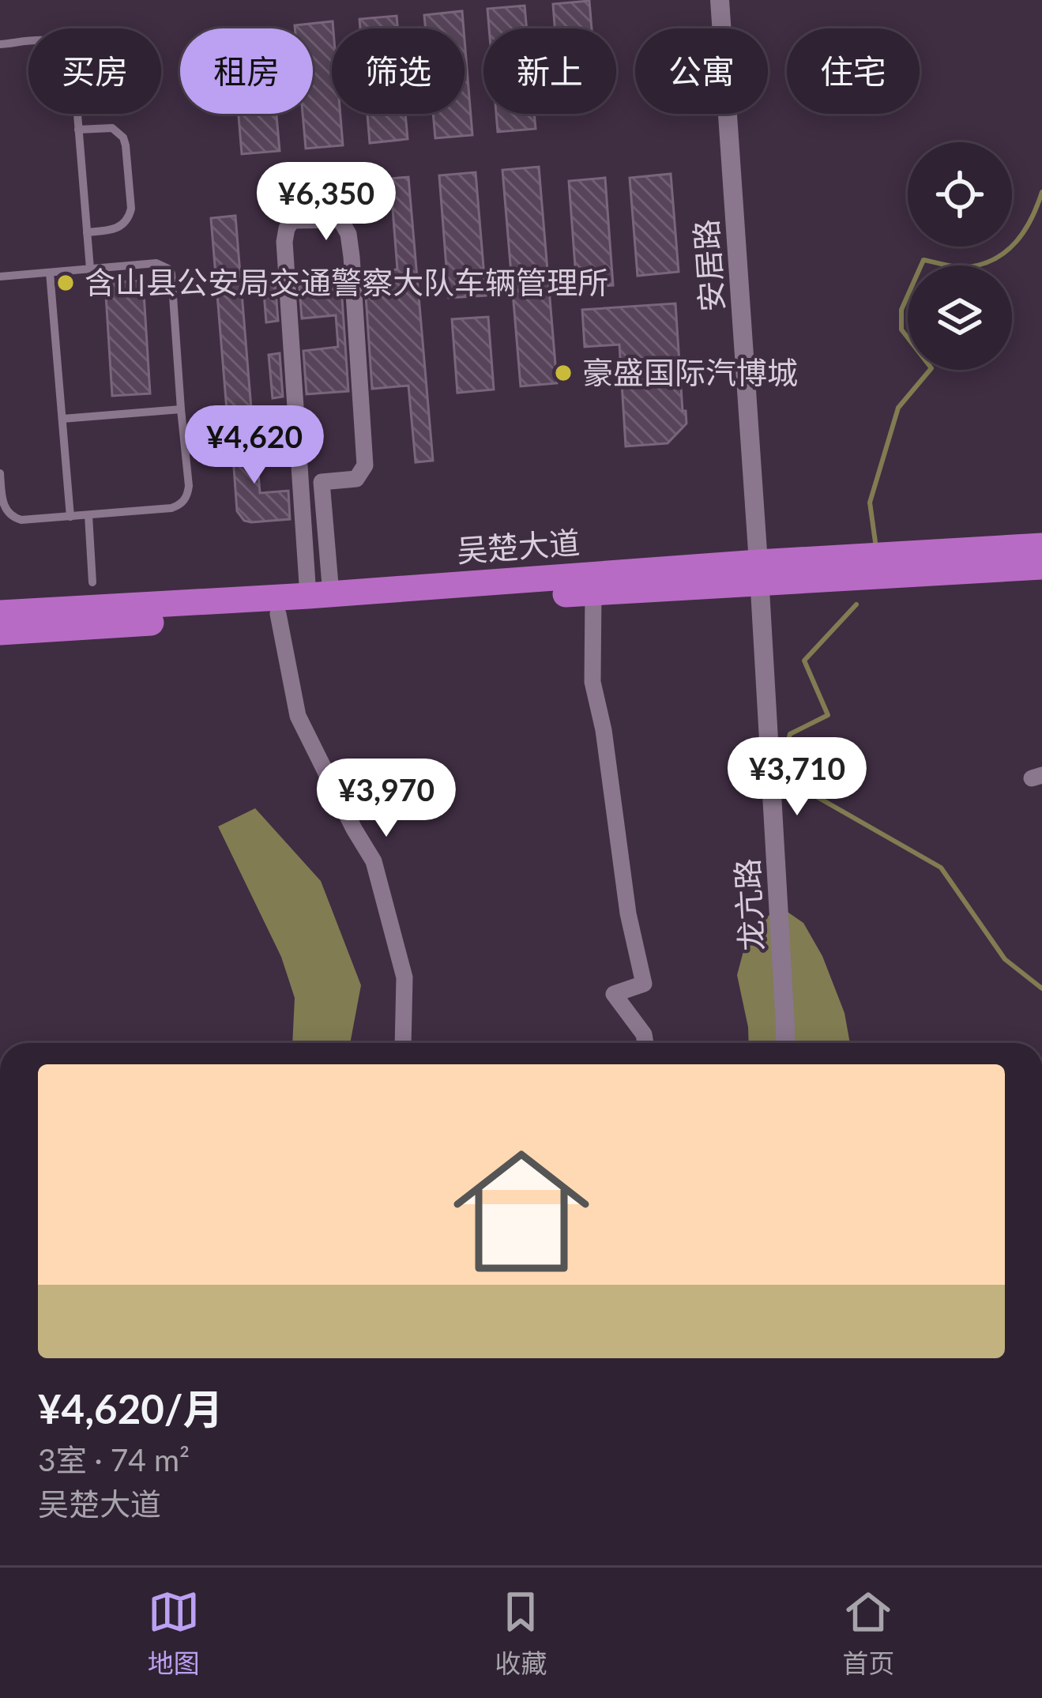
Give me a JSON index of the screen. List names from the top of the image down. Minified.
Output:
{"streets":{"highway":["吴楚大道"],"street":["安居路","龙亢路"]},"crossings":[["安居路","吴楚大道"],["安居路","龙亢路"],["吴楚大道","龙亢路"]],"places":["含山县公安局交通警察大队车辆管理所","豪盛国际汽博城"],"page":{"chip":["买房","租房","筛选","新上","公寓","住宅"],"price":["¥6,350","¥4,620","¥3,710","¥3,970"],"list":[{"name":"¥4,620/月","note":"3室 · 74 m² · 吴楚大道"}],"tabs":["地图","收藏","首页"]}}
